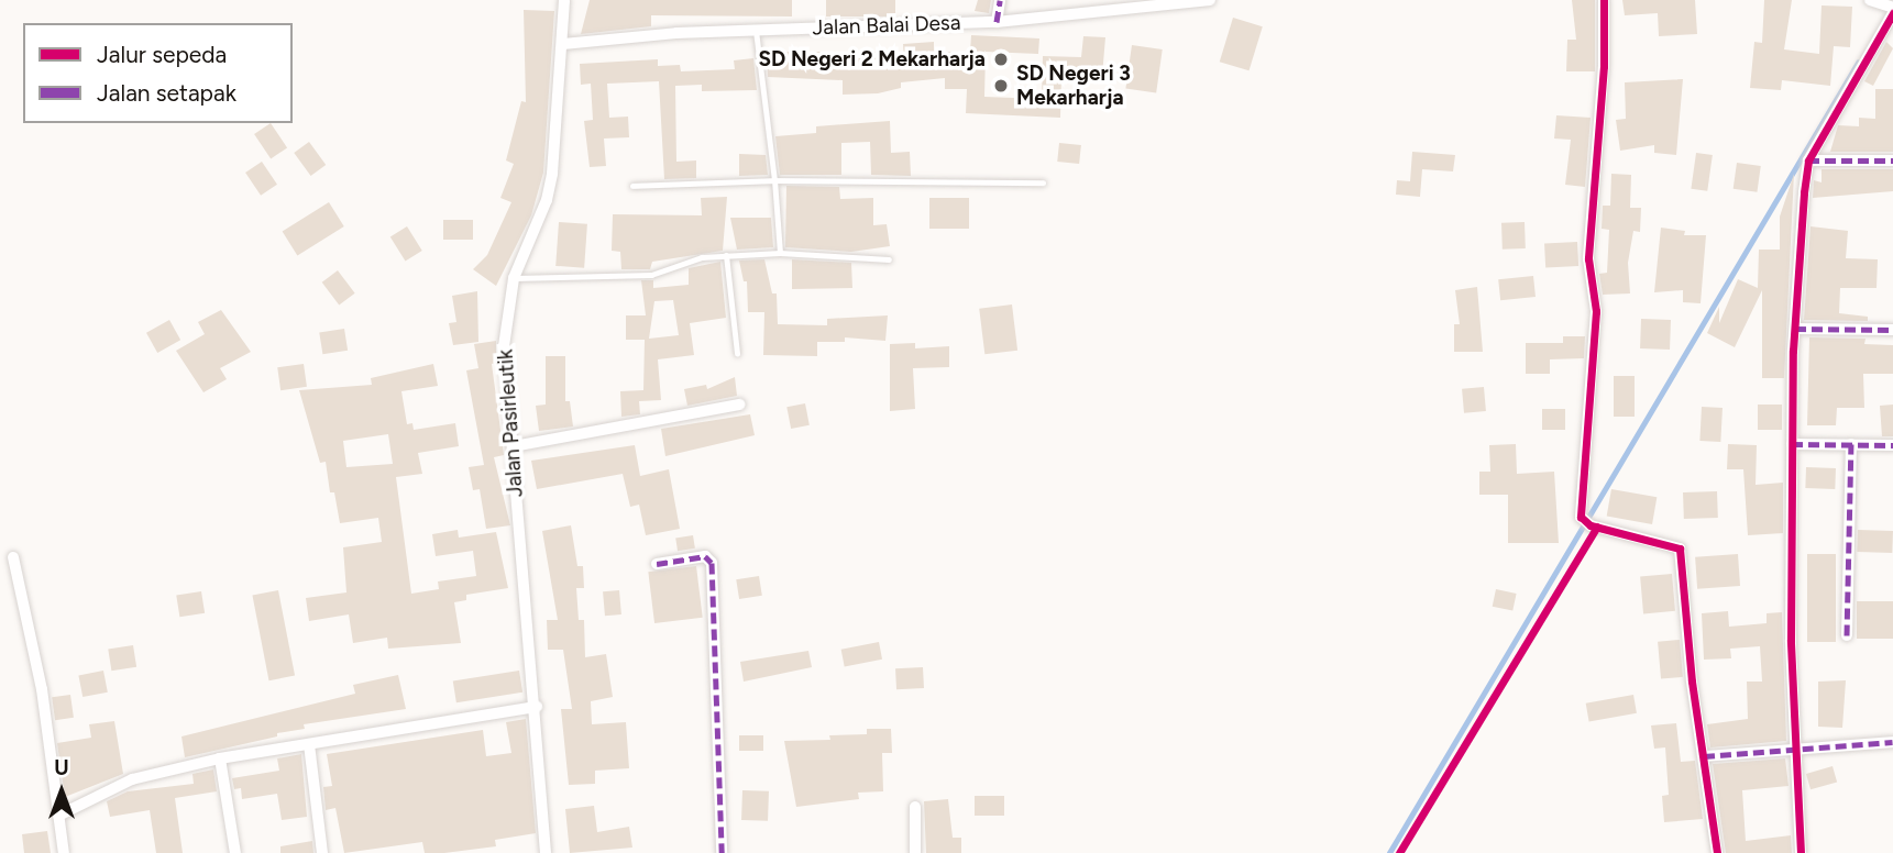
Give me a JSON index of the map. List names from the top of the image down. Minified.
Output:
{"streets":{"street":["Jalan Balai Desa","Jalan Pasirleutik"]},"crossings":[["Jalan Balai Desa","Jalan Pasirleutik"]],"places":["SD Negeri 2 Mekarharja","SD Negeri 3 Mekarharja"],"legend":["Jalur sepeda","Jalan setapak"],"north":"top"}
